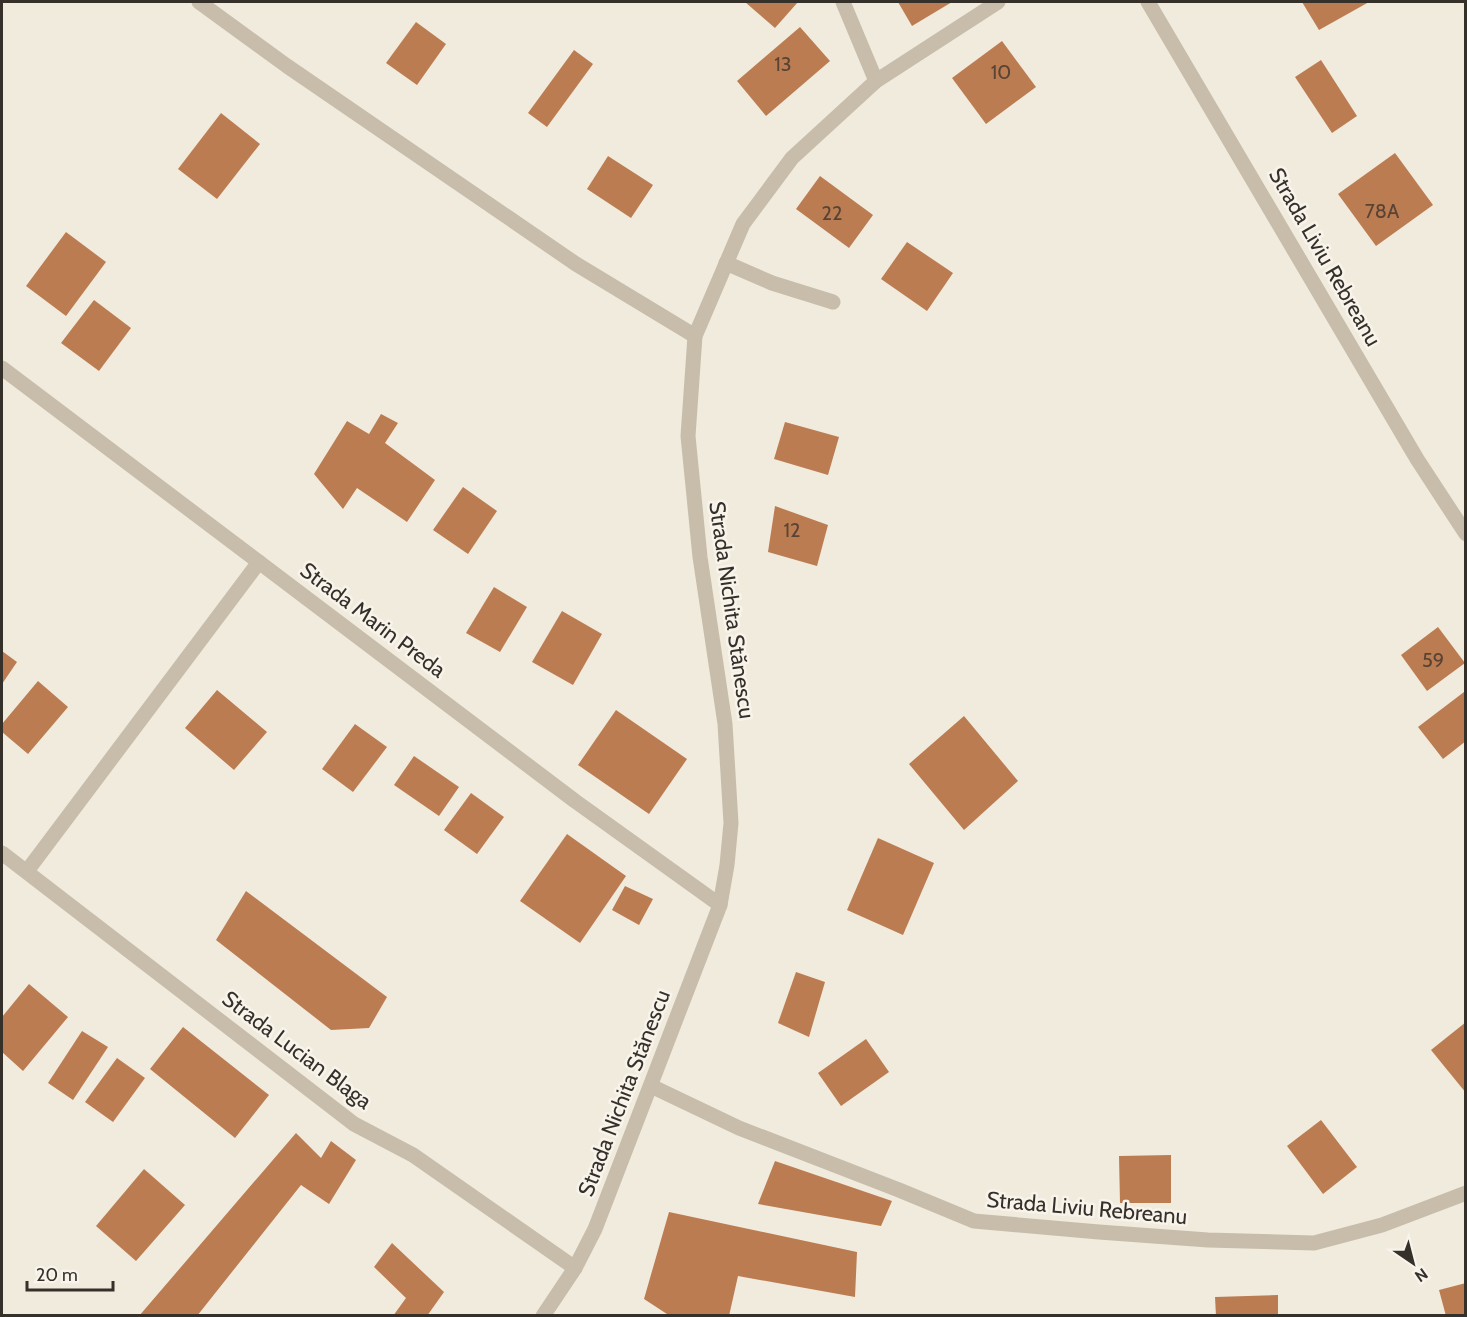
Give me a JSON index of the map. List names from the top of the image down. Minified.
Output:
{"streets":{"street":["Strada Liviu Rebreanu","Strada Nichita Stănescu","Strada Marin Preda","Strada Lucian Blaga"]},"crossings":[["Strada Liviu Rebreanu","Strada Nichita Stănescu"],["Strada Nichita Stănescu","Strada Marin Preda"],["Strada Nichita Stănescu","Strada Lucian Blaga"]],"house_numbers":["13","10","78A","22","12","59"],"scale_bar":"20 m","north":"bottom right"}
